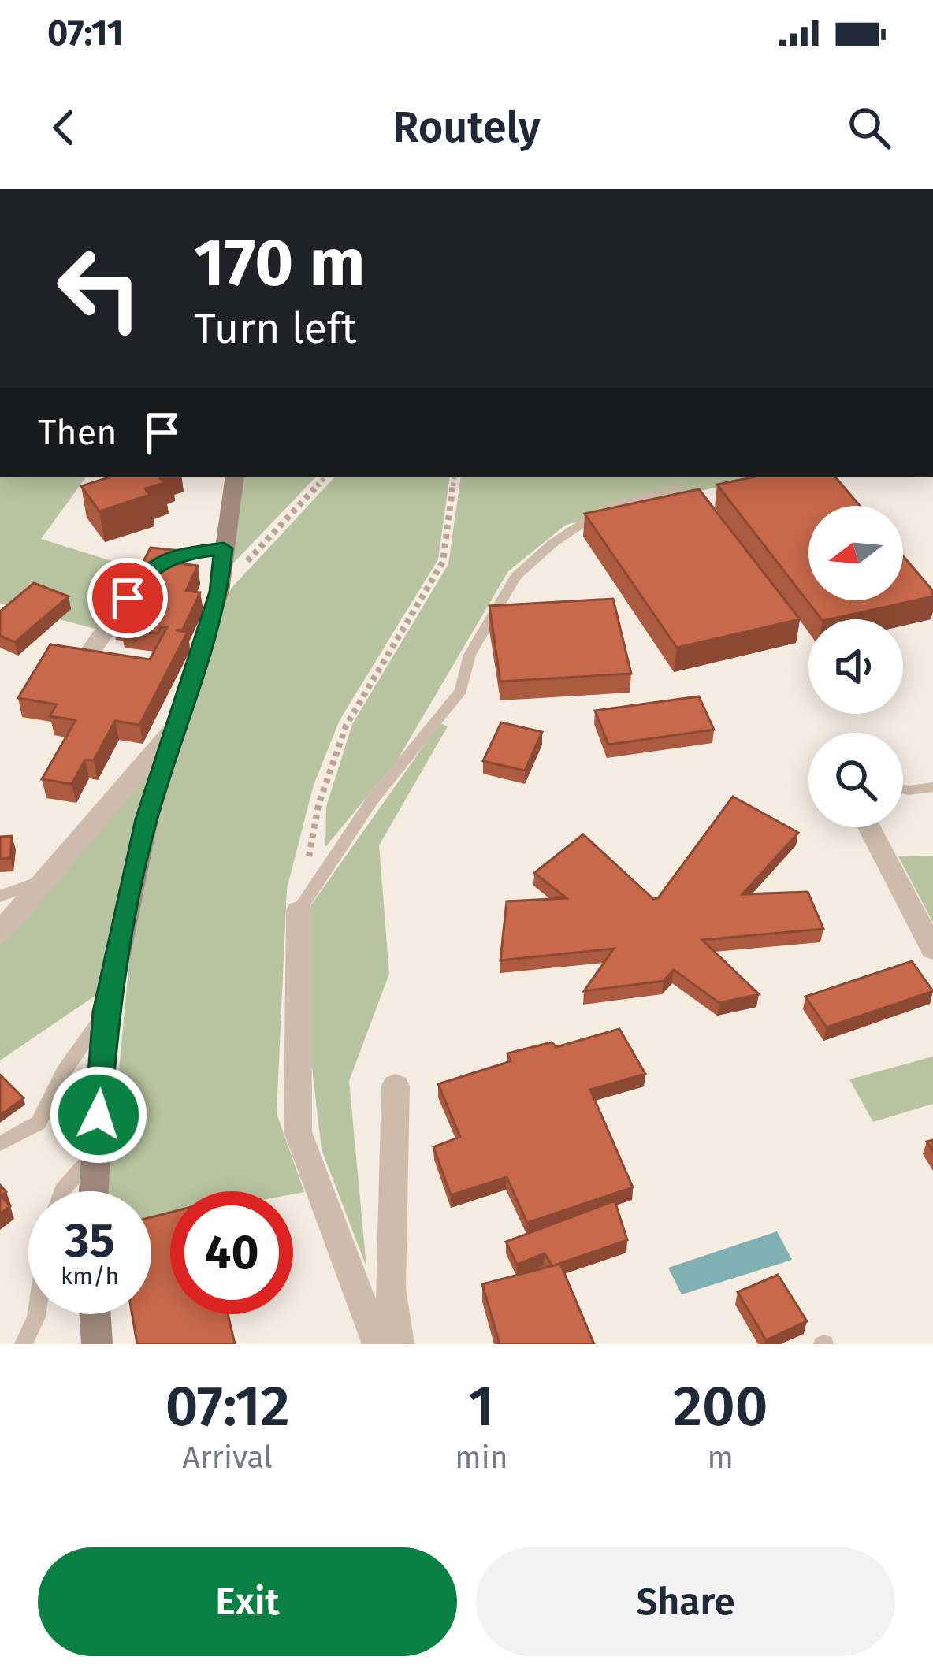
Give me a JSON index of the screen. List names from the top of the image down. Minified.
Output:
{"north":"left","page":{"status":"07:11","header":"Routely","turn":["170 m","Turn left"],"then":"Then","speed":"35 km/h","limit":"40","eta":["07:12","Arrival","1","min","200","m"],"buttons":["Exit","Share"]}}
